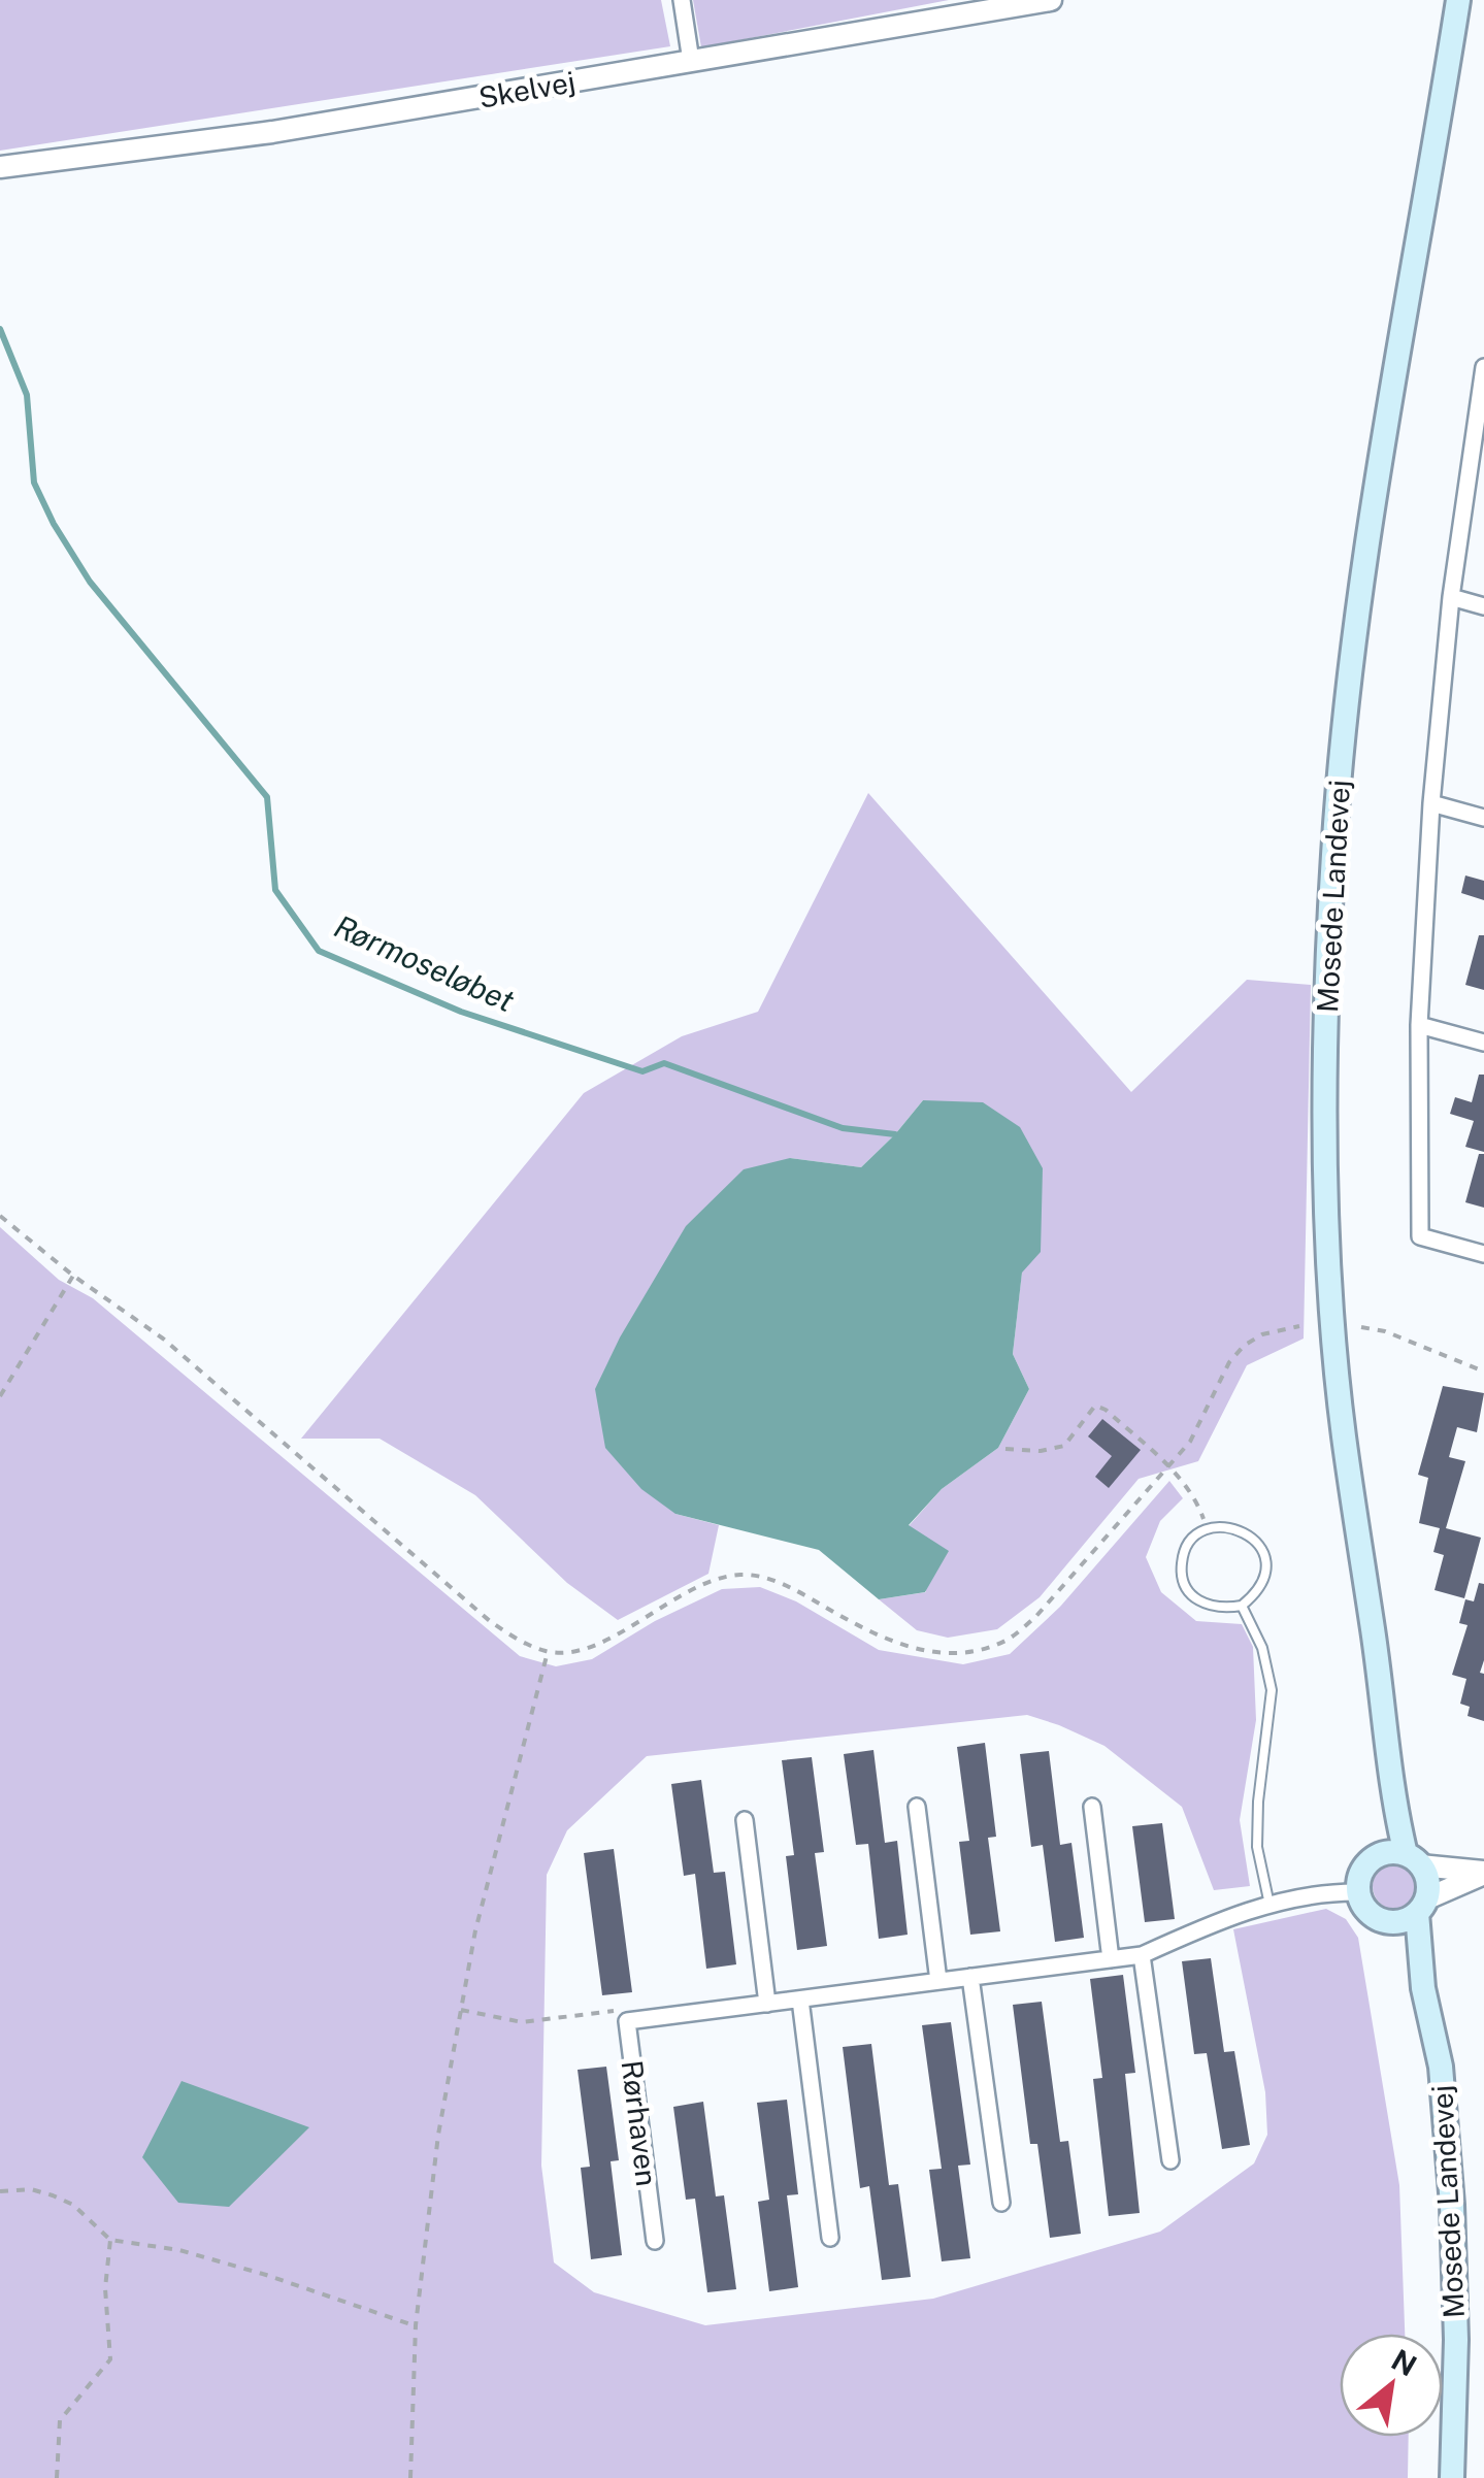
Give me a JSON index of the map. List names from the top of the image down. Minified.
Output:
{"streets":{"main road":["Mosede Landevej"],"street":["Skelvej","Rørhaven"]},"crossings":[["Mosede Landevej","Rørhaven"]],"water":["Rørmoseløbet"],"north":"top right"}
